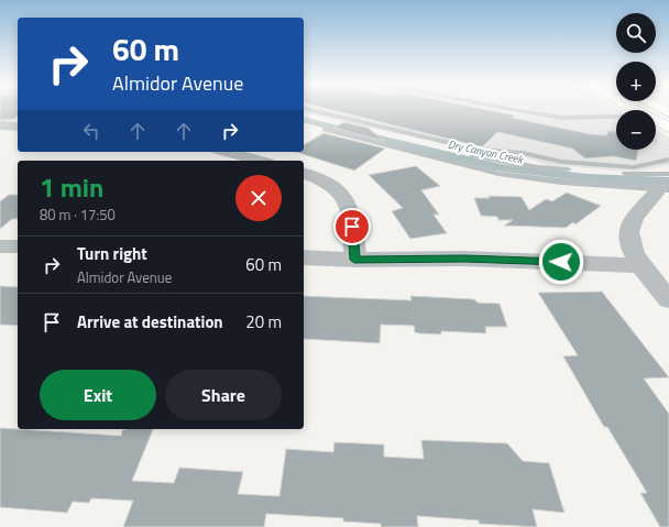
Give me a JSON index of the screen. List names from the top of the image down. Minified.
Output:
{"water":["Dry Canyon Creek"],"page":{"map_buttons":["+","−"],"turn":["60 m","Almidor Avenue"],"heading":["1 min","80 m · 17:50"],"list":[{"name":"Turn right","note":"Almidor Avenue","value":"60 m"},{"name":"Arrive at destination","value":"20 m"}],"buttons":["Exit","Share"]}}
